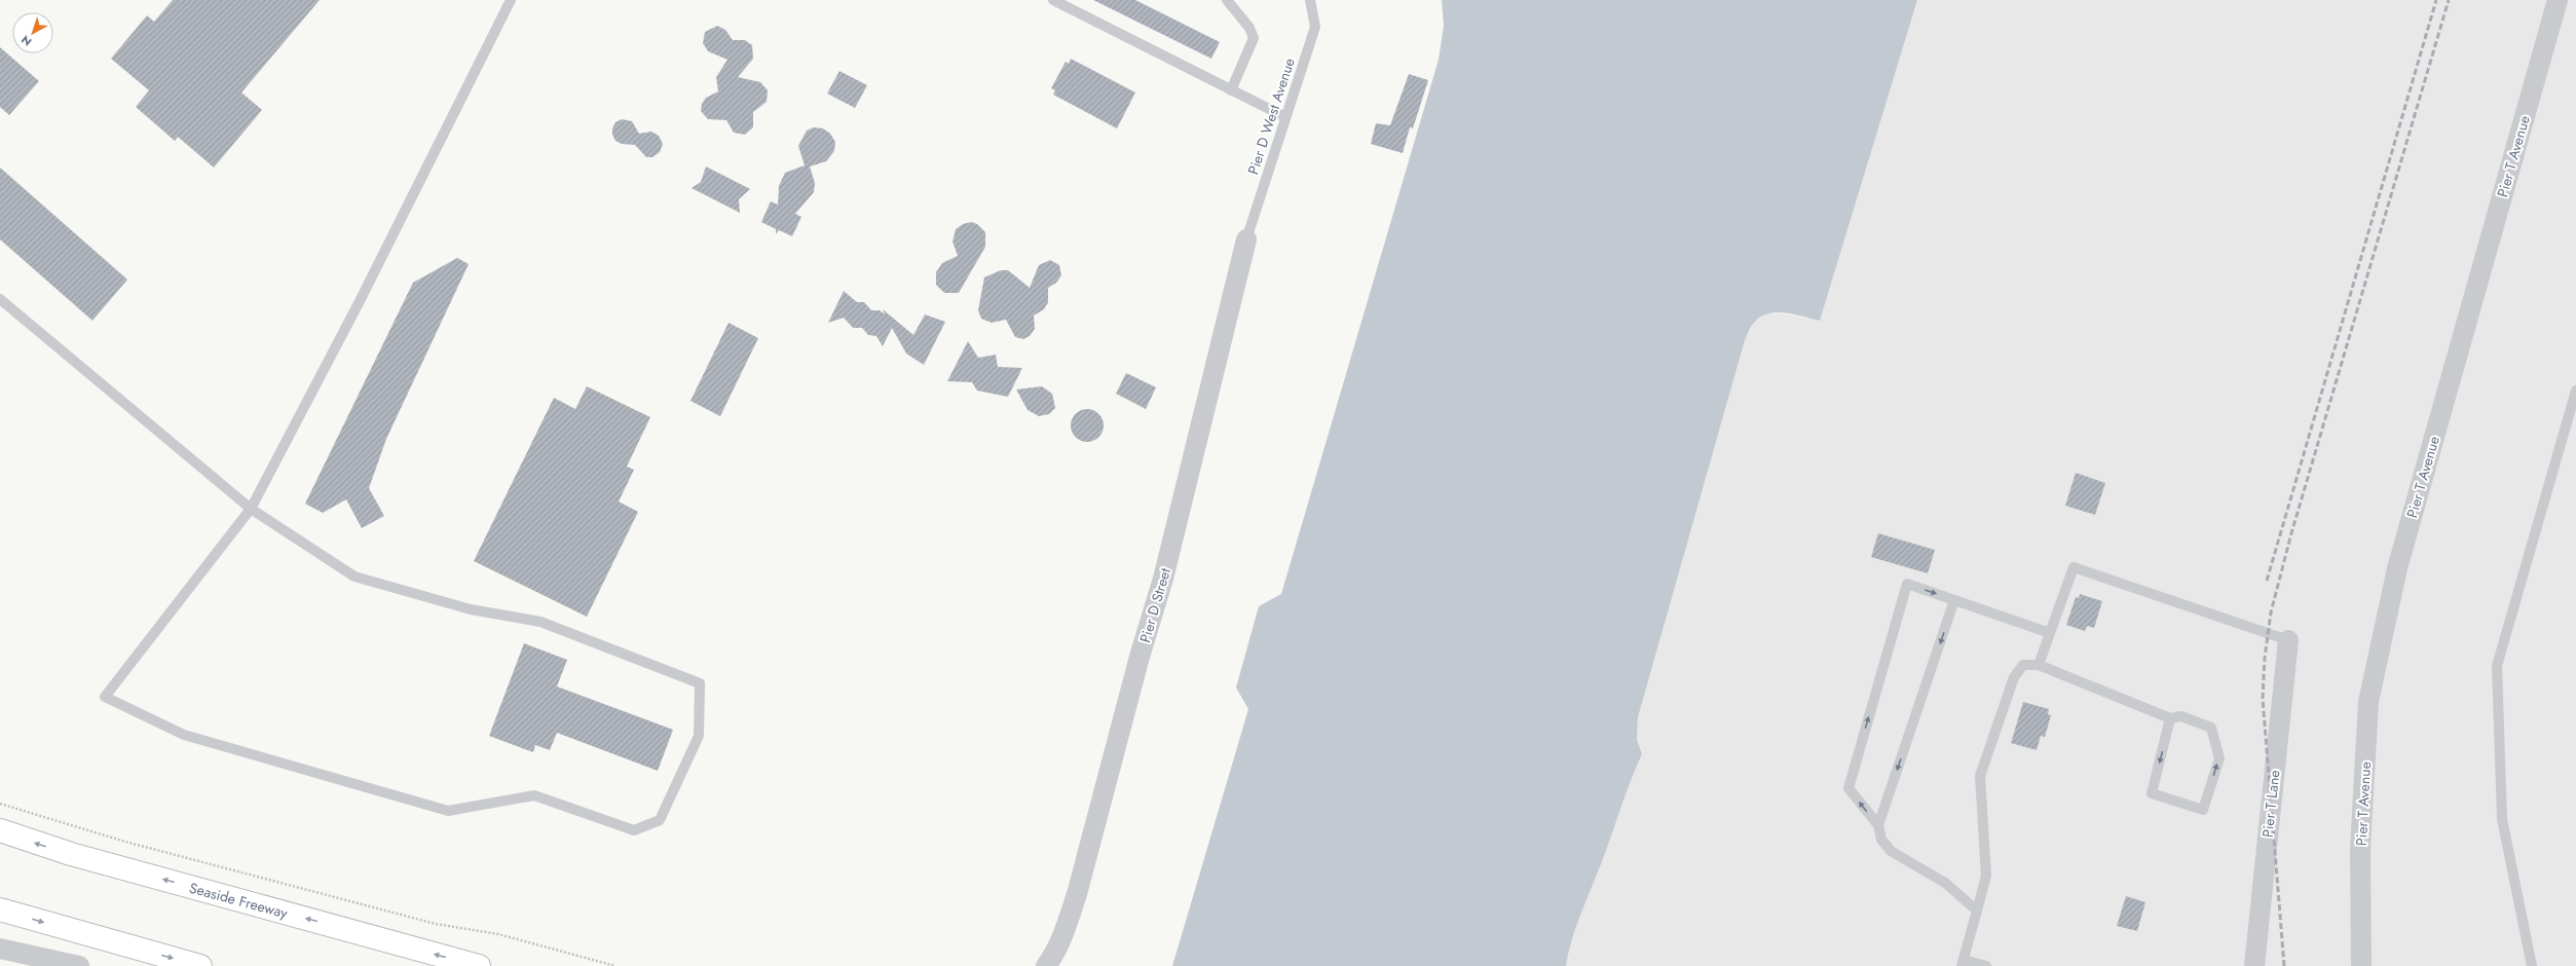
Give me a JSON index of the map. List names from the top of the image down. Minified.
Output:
{"streets":{"highway":["Seaside Freeway"],"street":["Pier T Avenue","Pier D Street","Pier T Lane"],"lane":["Pier D West Avenue"]},"crossings":[["Pier D West Avenue","Pier D Street"]],"north":"bottom left"}
